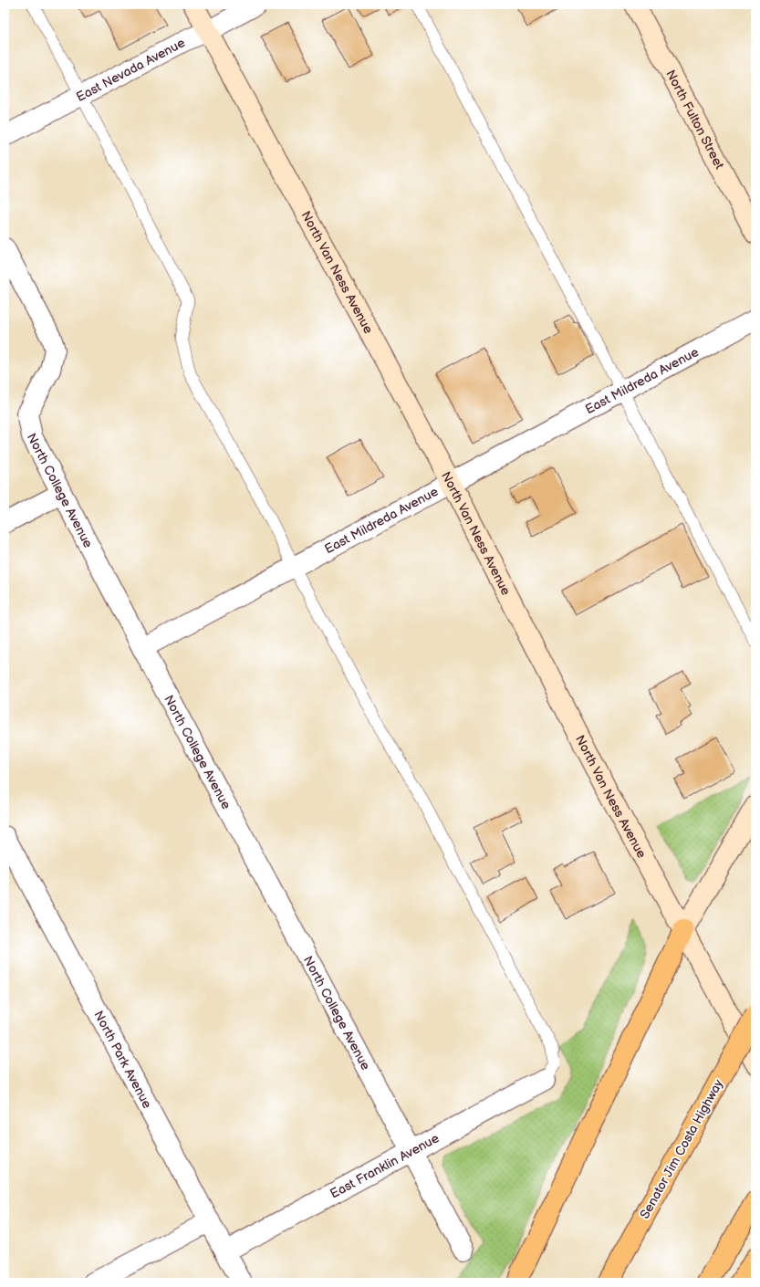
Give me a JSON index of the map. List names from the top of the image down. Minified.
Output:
{"streets":{"highway":["Senator Jim Costa Highway"],"main road":["North Fulton Street","North Van Ness Avenue"],"street":["East Nevada Avenue","East Mildreda Avenue","North College Avenue","North Park Avenue","East Franklin Avenue"]},"crossings":[["East Nevada Avenue","North Van Ness Avenue"],["North Van Ness Avenue","East Mildreda Avenue"],["East Mildreda Avenue","North College Avenue"],["North College Avenue","East Franklin Avenue"],["North Park Avenue","East Franklin Avenue"]]}
